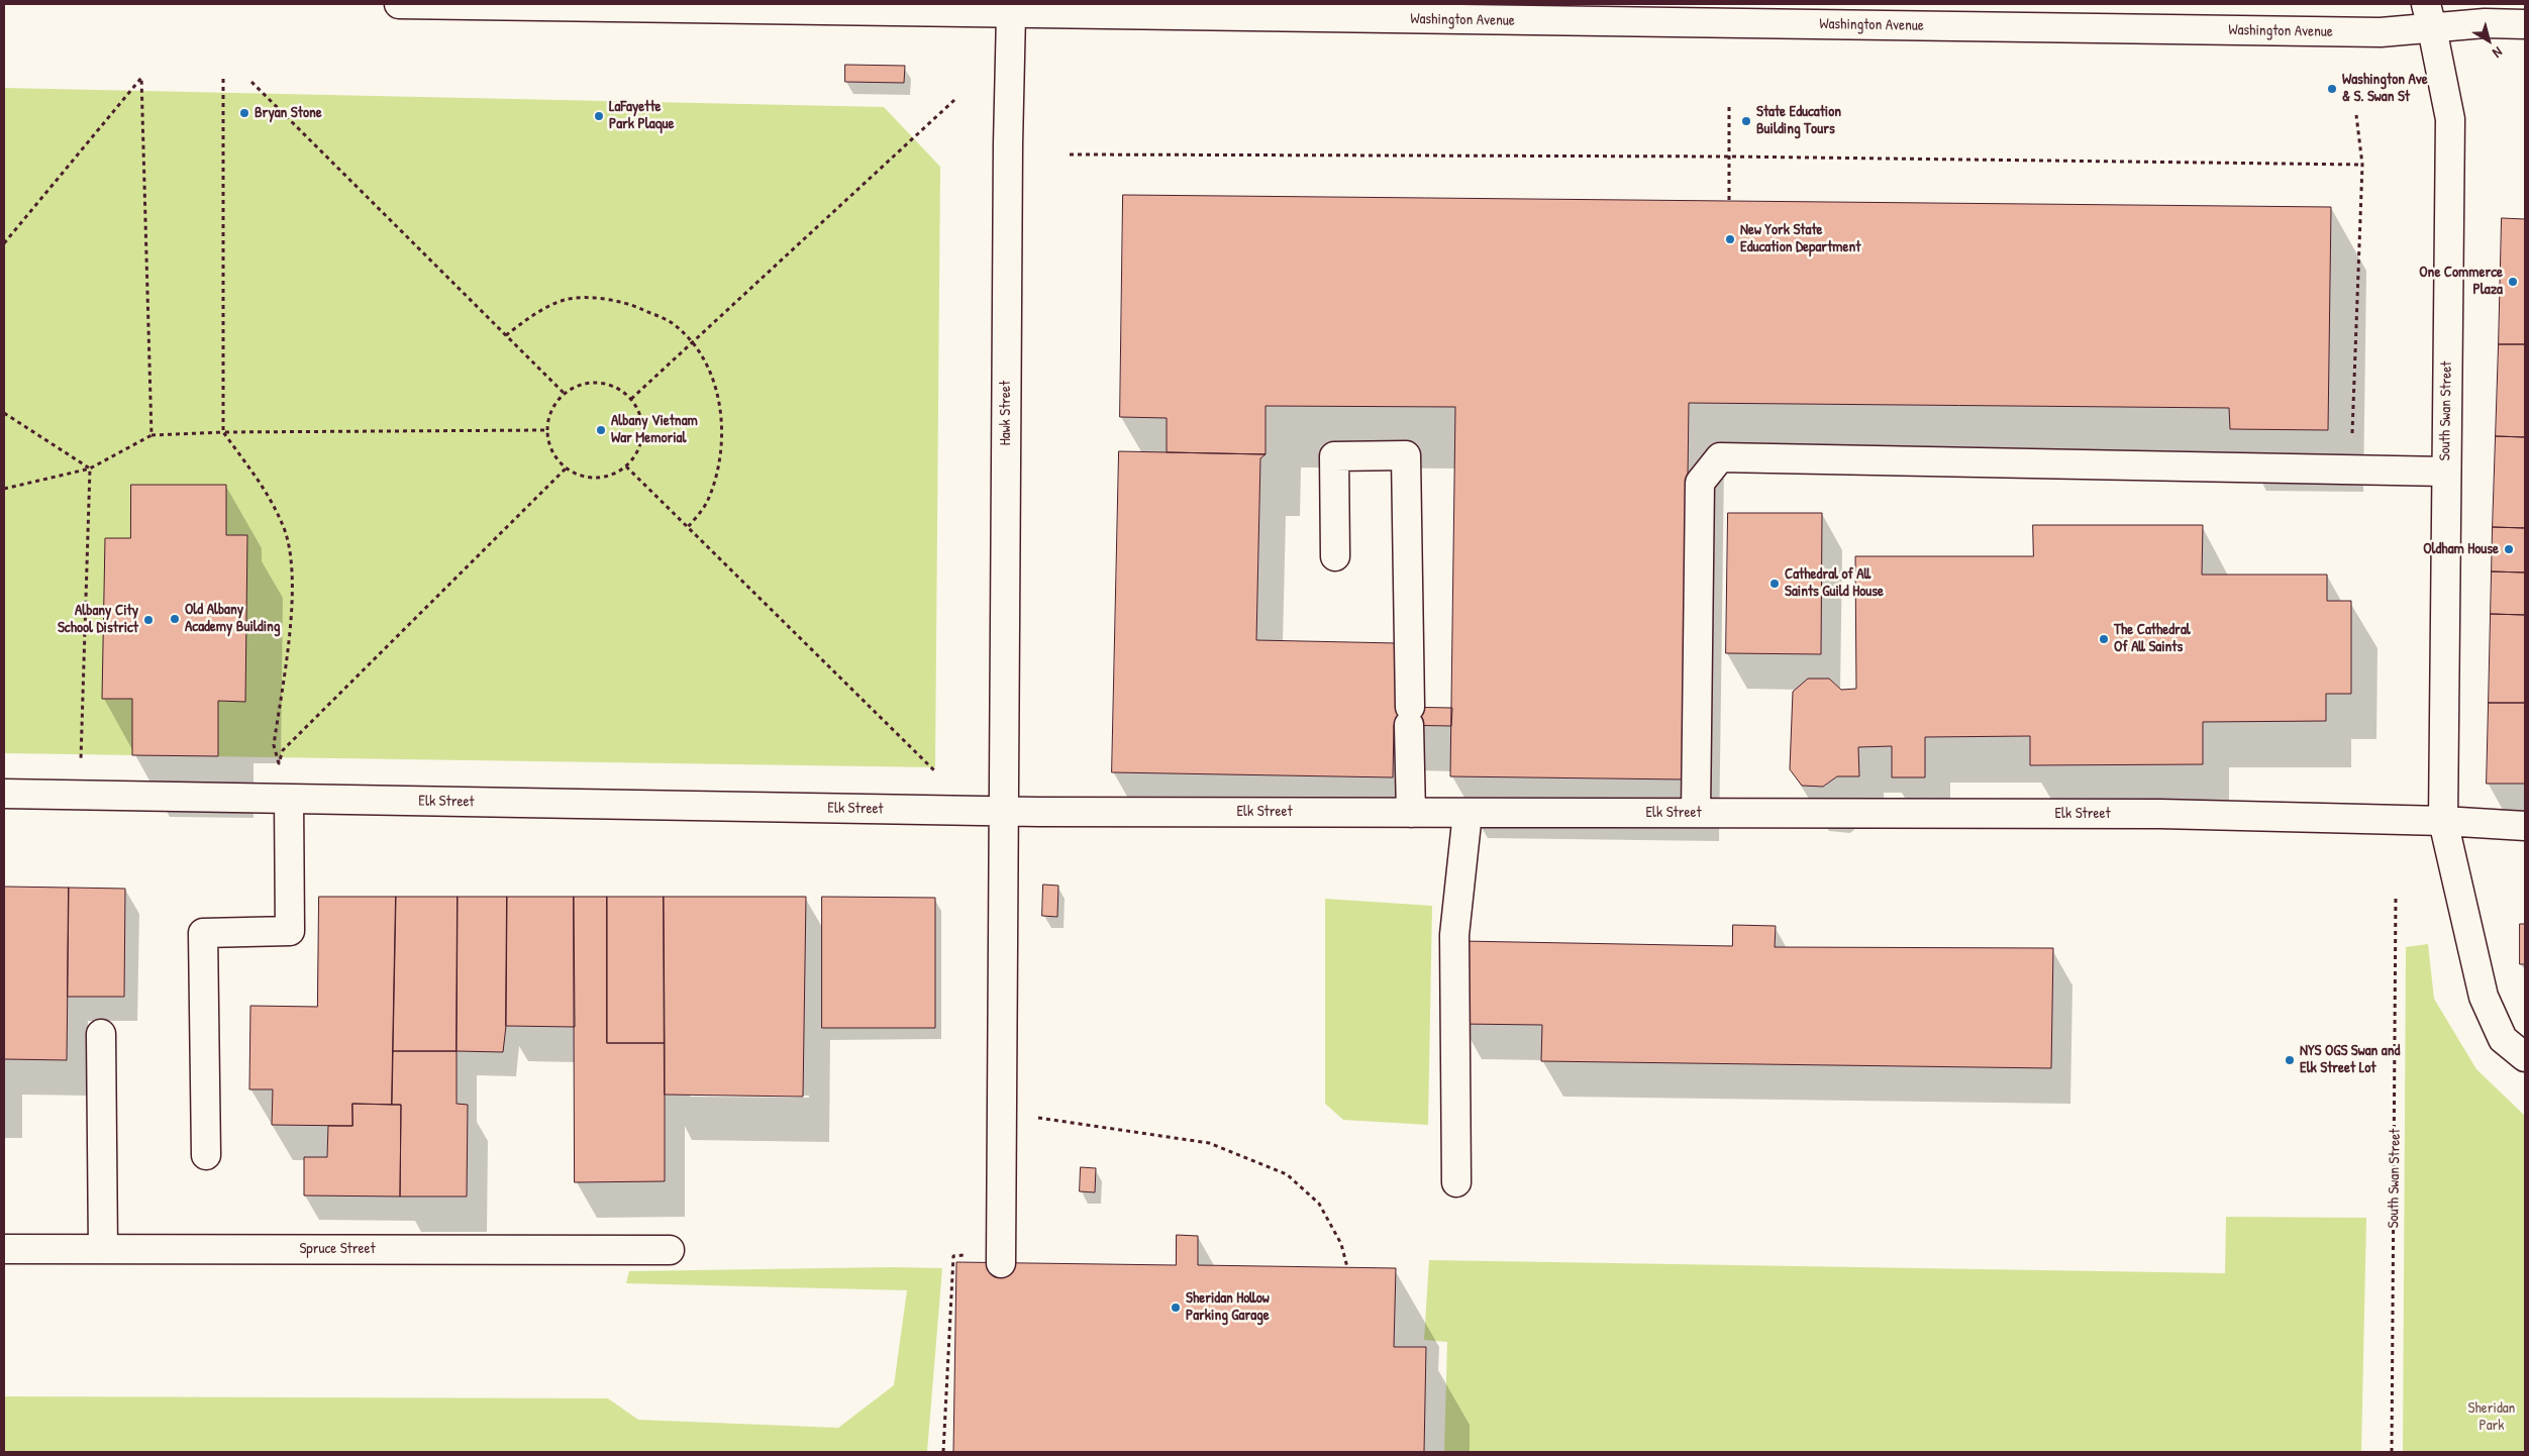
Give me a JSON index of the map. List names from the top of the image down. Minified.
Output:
{"streets":{"street":["Washington Avenue","South Swan Street","Hawk Street","Elk Street","Spruce Street"]},"crossings":[["Washington Avenue","South Swan Street"],["Washington Avenue","Hawk Street"],["South Swan Street","Elk Street"],["Hawk Street","Elk Street"]],"parks":["Sheridan Park"],"places":["Washington Ave & S. Swan St","Bryan Stone","LaFayette Park Plaque","State Education Building Tours","New York State Education Department","One Commerce Plaza","Albany Vietnam War Memorial","Oldham House","Cathedral of All Saints Guild House","Old Albany Academy Building","Albany City School District","The Cathedral Of All Saints","NYS OGS Swan and Elk Street Lot","Sheridan Hollow Parking Garage"],"north":"bottom right"}
